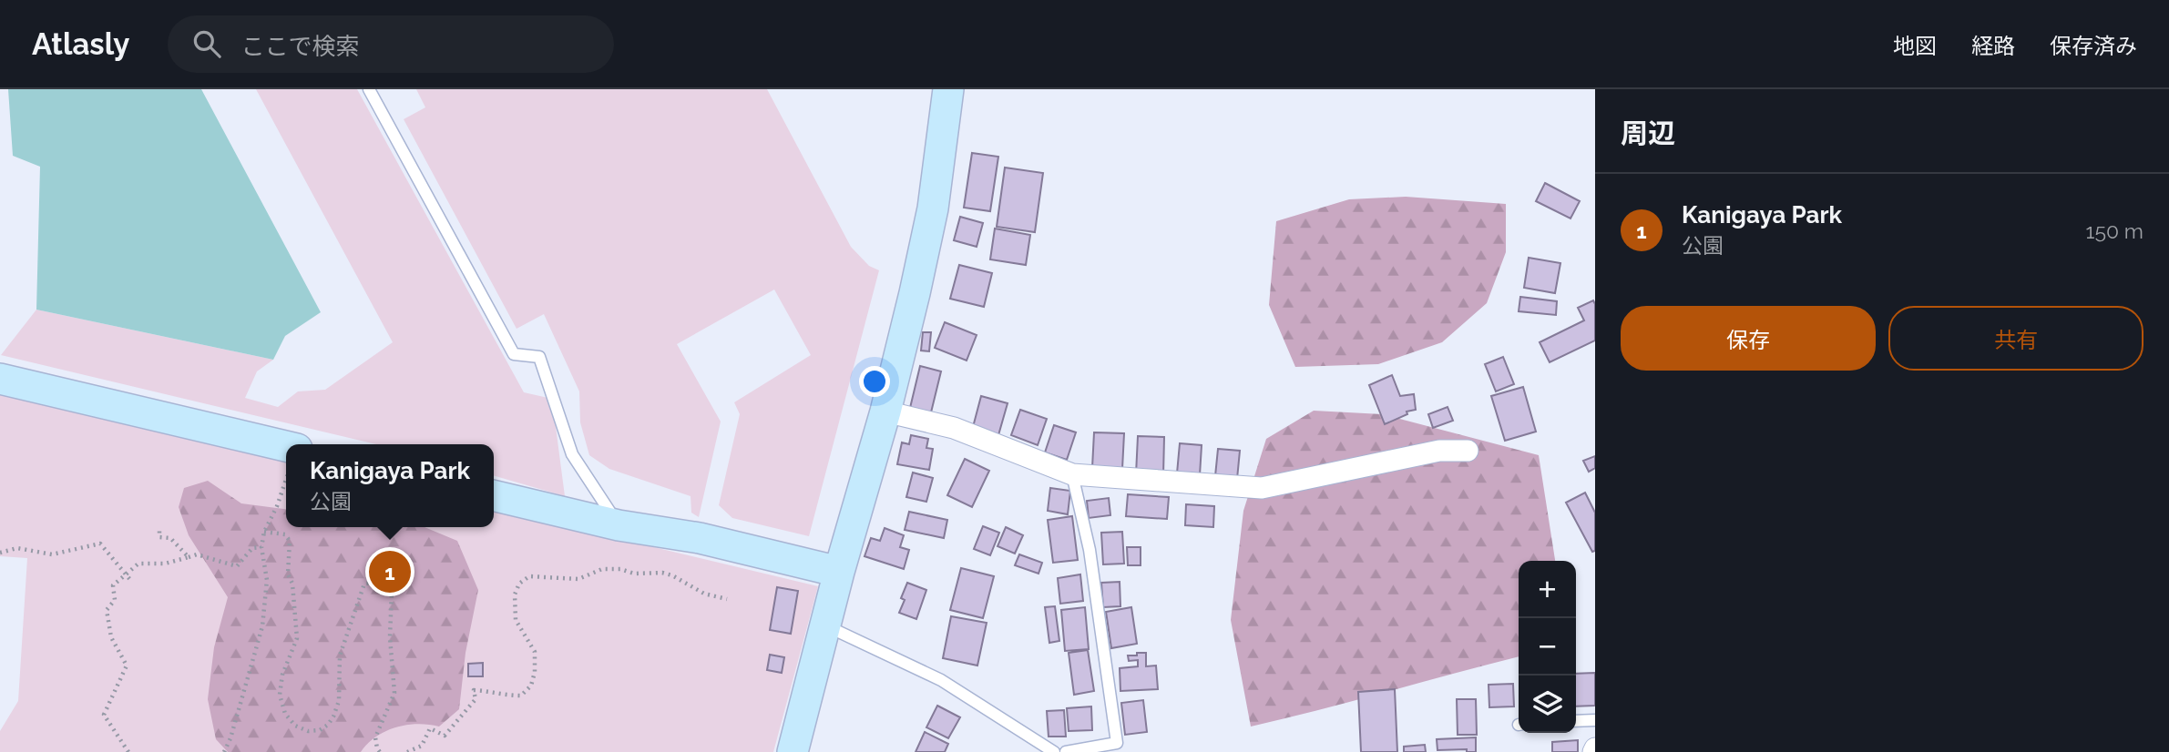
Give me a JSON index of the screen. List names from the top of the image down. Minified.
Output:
{"page":{"header":"Atlasly","search":"ここで検索","nav":["地図","経路","保存済み"],"heading":"周辺","list":[{"mark":"1","name":"Kanigaya Park","note":"公園","value":"150 m"}],"buttons":["保存","共有"],"popup":["Kanigaya Park","公園"],"pins":"1","map_buttons":["+","−"]}}
